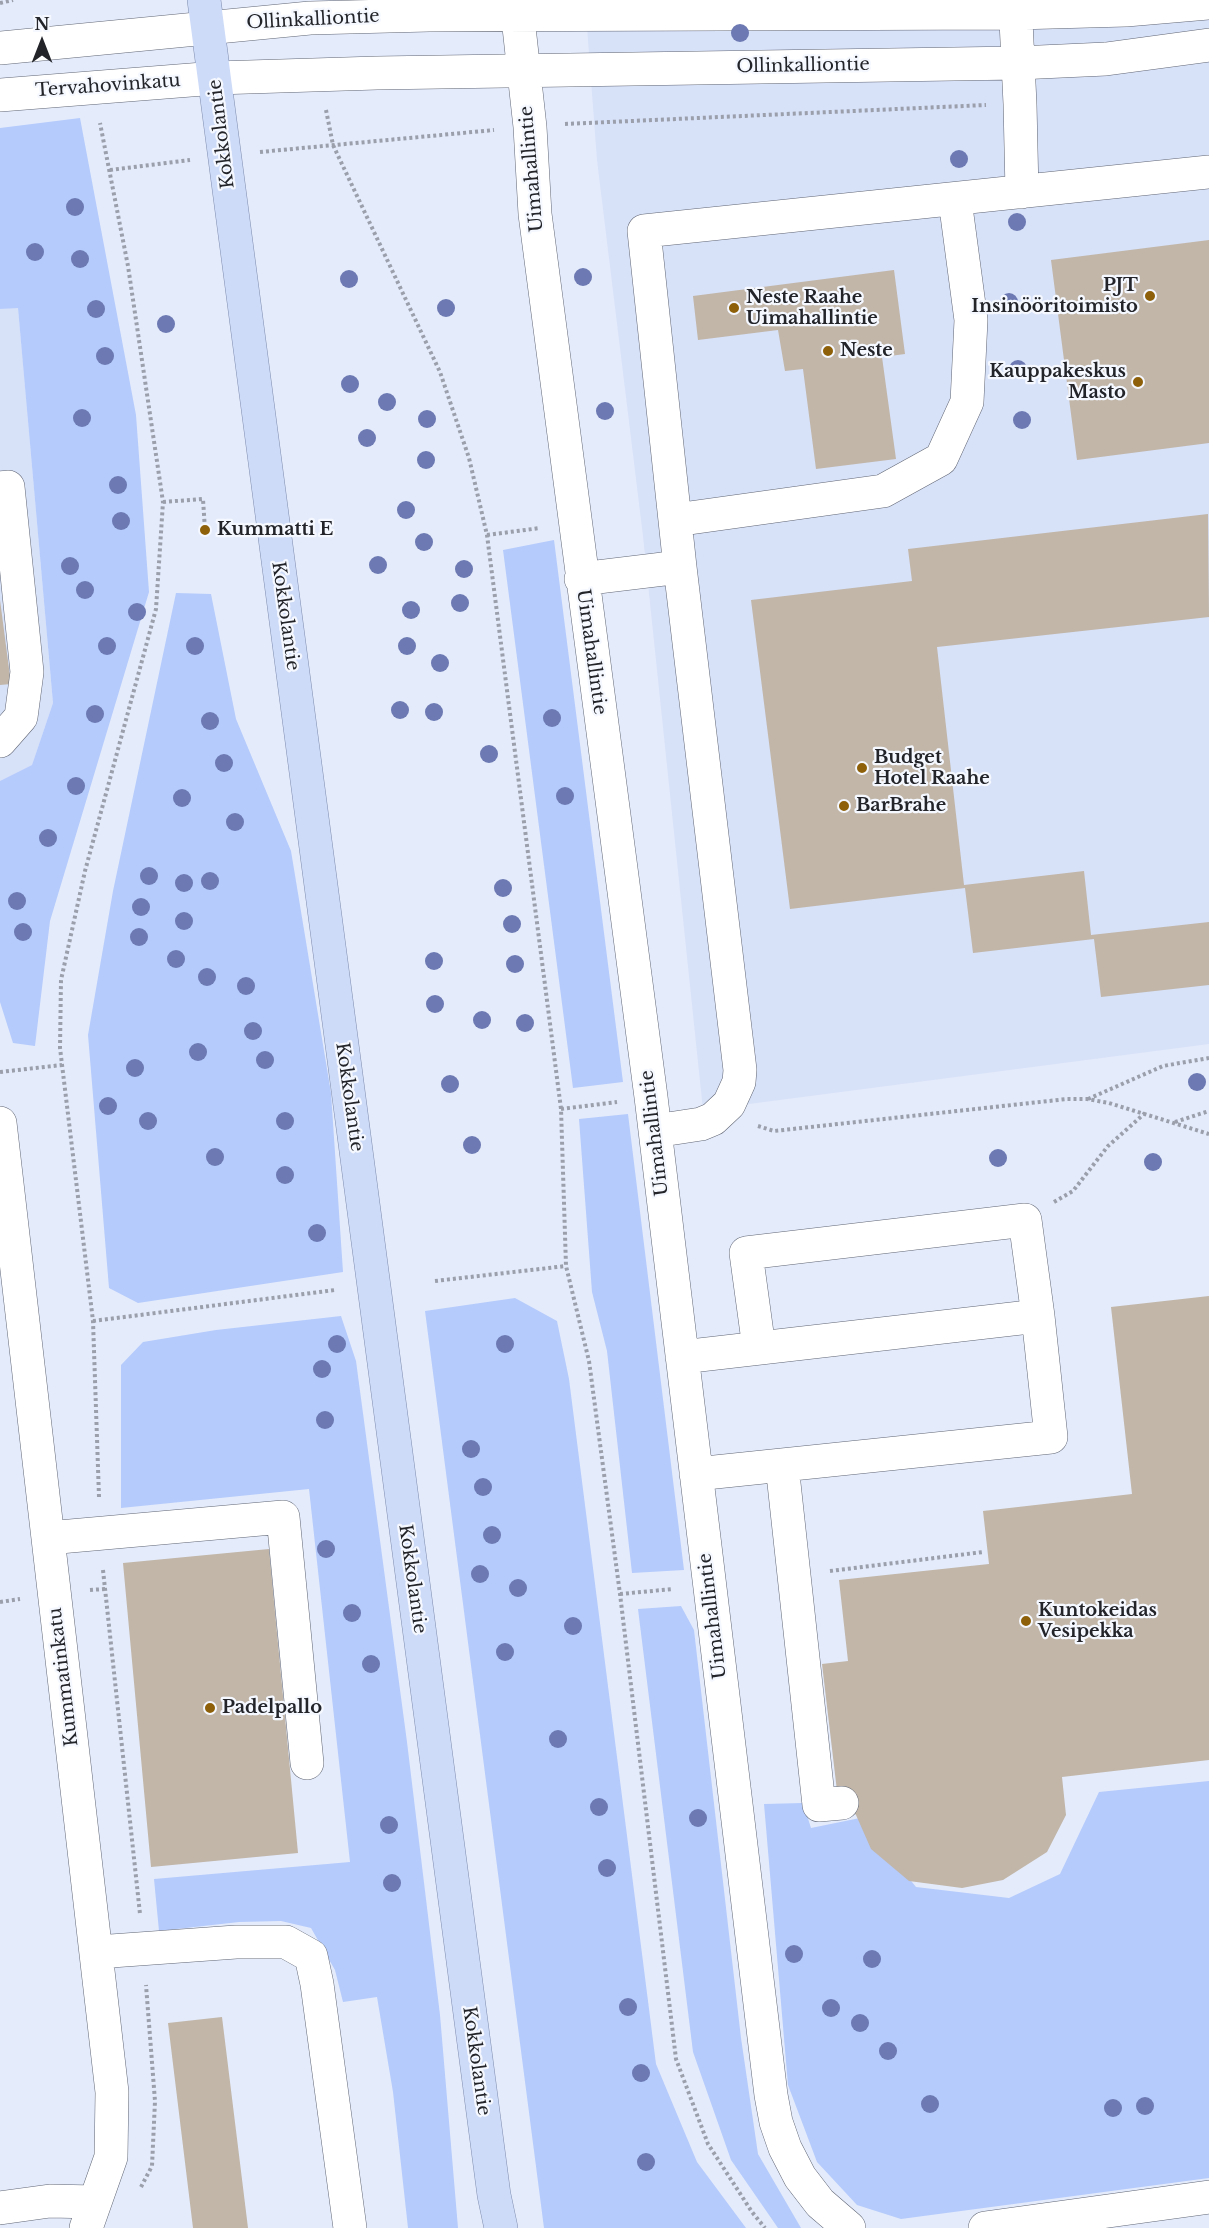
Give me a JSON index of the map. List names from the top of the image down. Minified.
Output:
{"streets":{"main road":["Kokkolantie"],"street":["Ollinkalliontie","Tervahovinkatu","Uimahallintie","Kummatinkatu"]},"crossings":[["Ollinkalliontie","Tervahovinkatu"],["Ollinkalliontie","Kokkolantie"],["Ollinkalliontie","Uimahallintie"],["Tervahovinkatu","Kokkolantie"]],"places":["PJT Insinööritoimisto","Neste Raahe Uimahallintie","Neste","Kauppakeskus Masto","Kummatti E","Budget Hotel Raahe","BarBrahe","Kuntokeidas Vesipekka","Padelpallo"],"north":"top"}
